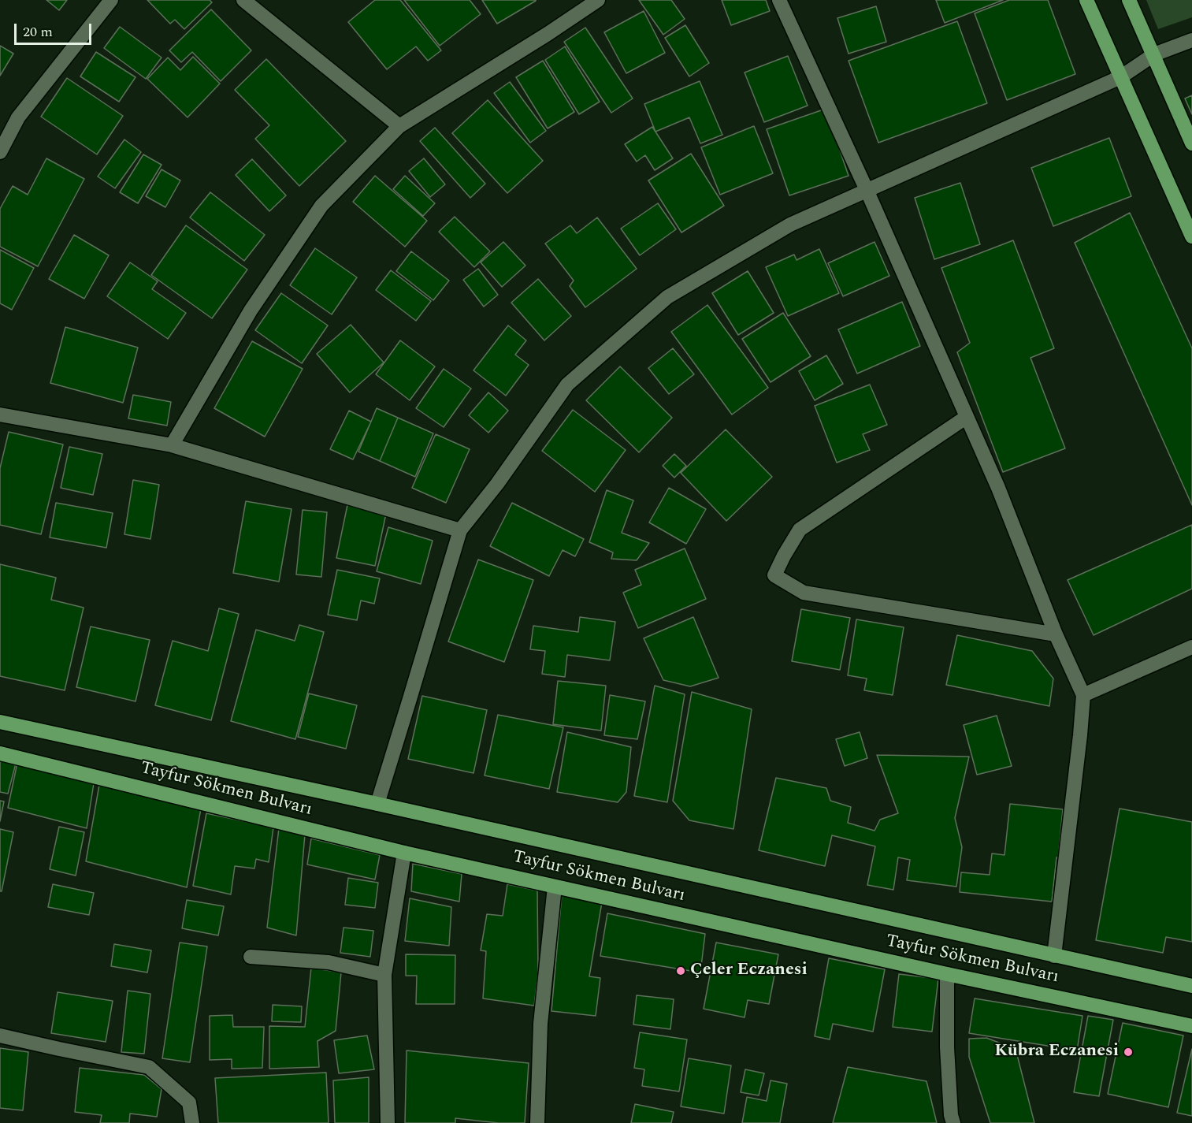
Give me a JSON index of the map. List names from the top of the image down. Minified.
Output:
{"streets":{"main road":["Tayfur Sökmen Bulvarı"]},"places":["Çeler Eczanesi","Kübra Eczanesi"],"scale_bar":"20 m"}
